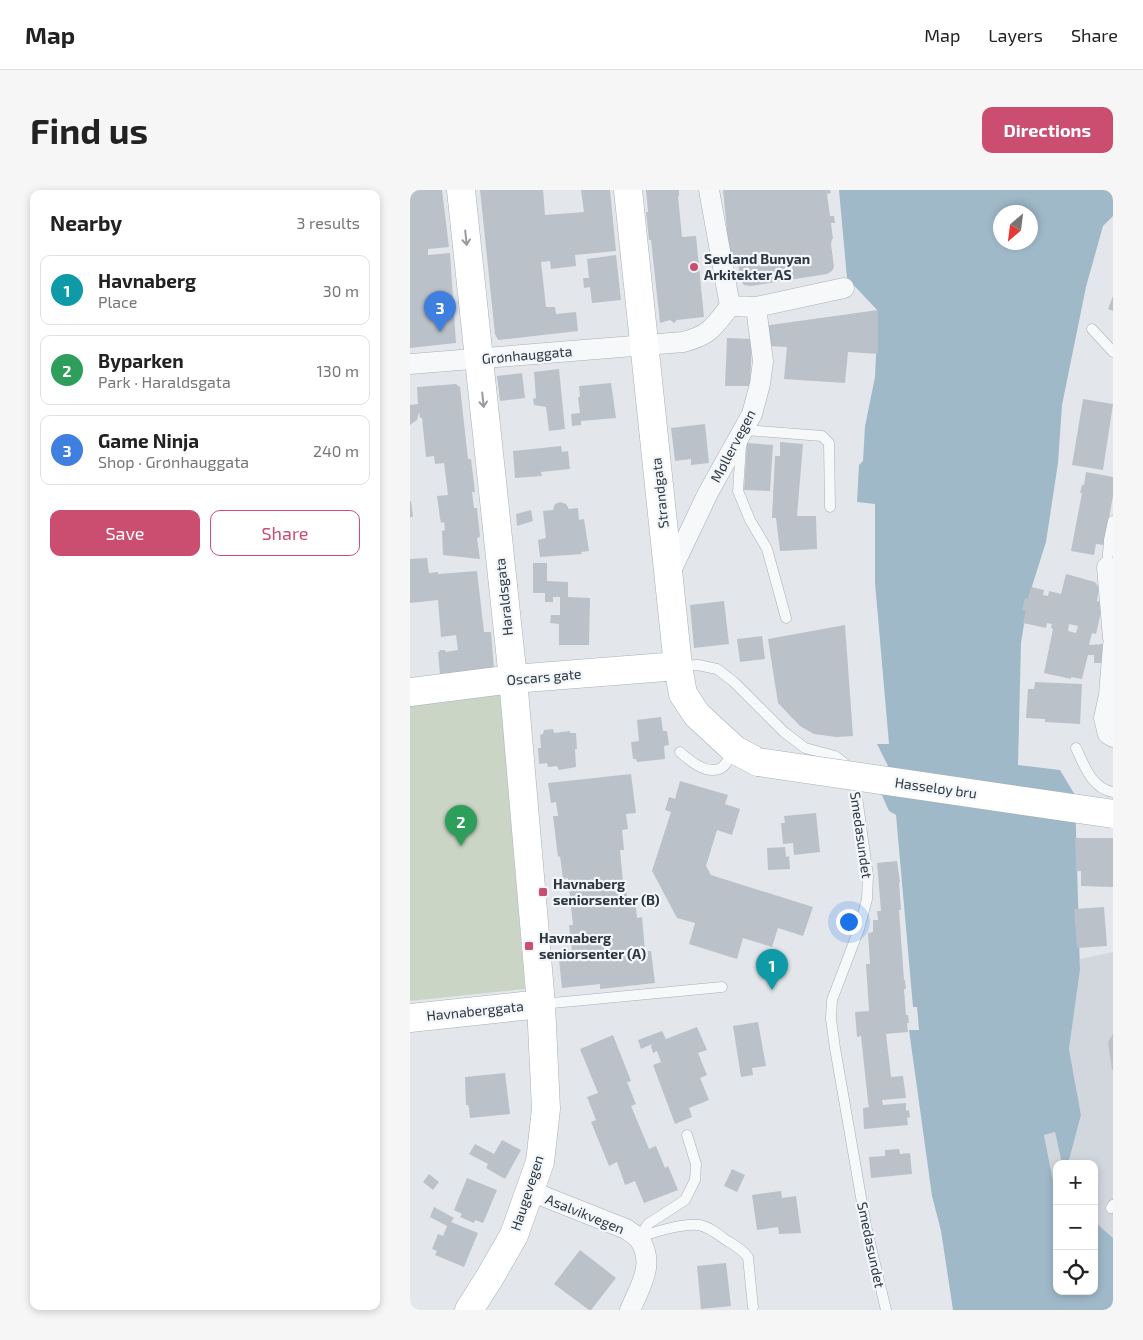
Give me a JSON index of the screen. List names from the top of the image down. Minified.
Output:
{"streets":{"street":["Grønhauggata","Møllervegen","Strandgata","Haraldsgata","Oscars gate","Hasseløy bru","Havnaberggata","Haugevegen","Asalvikvegen"],"lane":["Smedasundet"]},"crossings":[["Grønhauggata","Strandgata"],["Grønhauggata","Haraldsgata"],["Møllervegen","Strandgata"],["Strandgata","Oscars gate"],["Strandgata","Hasseløy bru"],["Strandgata","Smedasundet"],["Haraldsgata","Oscars gate"],["Haraldsgata","Havnaberggata"],["Haraldsgata","Haugevegen"],["Oscars gate","Smedasundet"],["Havnaberggata","Haugevegen"],["Haugevegen","Asalvikvegen"]],"one_way":["Haraldsgata"],"places":{"other":["Sevland Bunyan Arkitekter AS"],"transit":["Havnaberg seniorsenter (B)","Havnaberg seniorsenter (A)"]},"north":"bottom left","page":{"header":"Map","nav":["Map","Layers","Share"],"buttons":["Directions",["Save","Share"]],"title":"Find us","heading":["Nearby","3 results"],"list":[{"mark":"1","name":"Havnaberg","note":"Place","value":"30 m"},{"mark":"2","name":"Byparken","note":"Park · Haraldsgata","value":"130 m"},{"mark":"3","name":"Game Ninja","note":"Shop · Grønhauggata","value":"240 m"}],"pins":["3","2","1"],"map_buttons":["+","−"]}}
